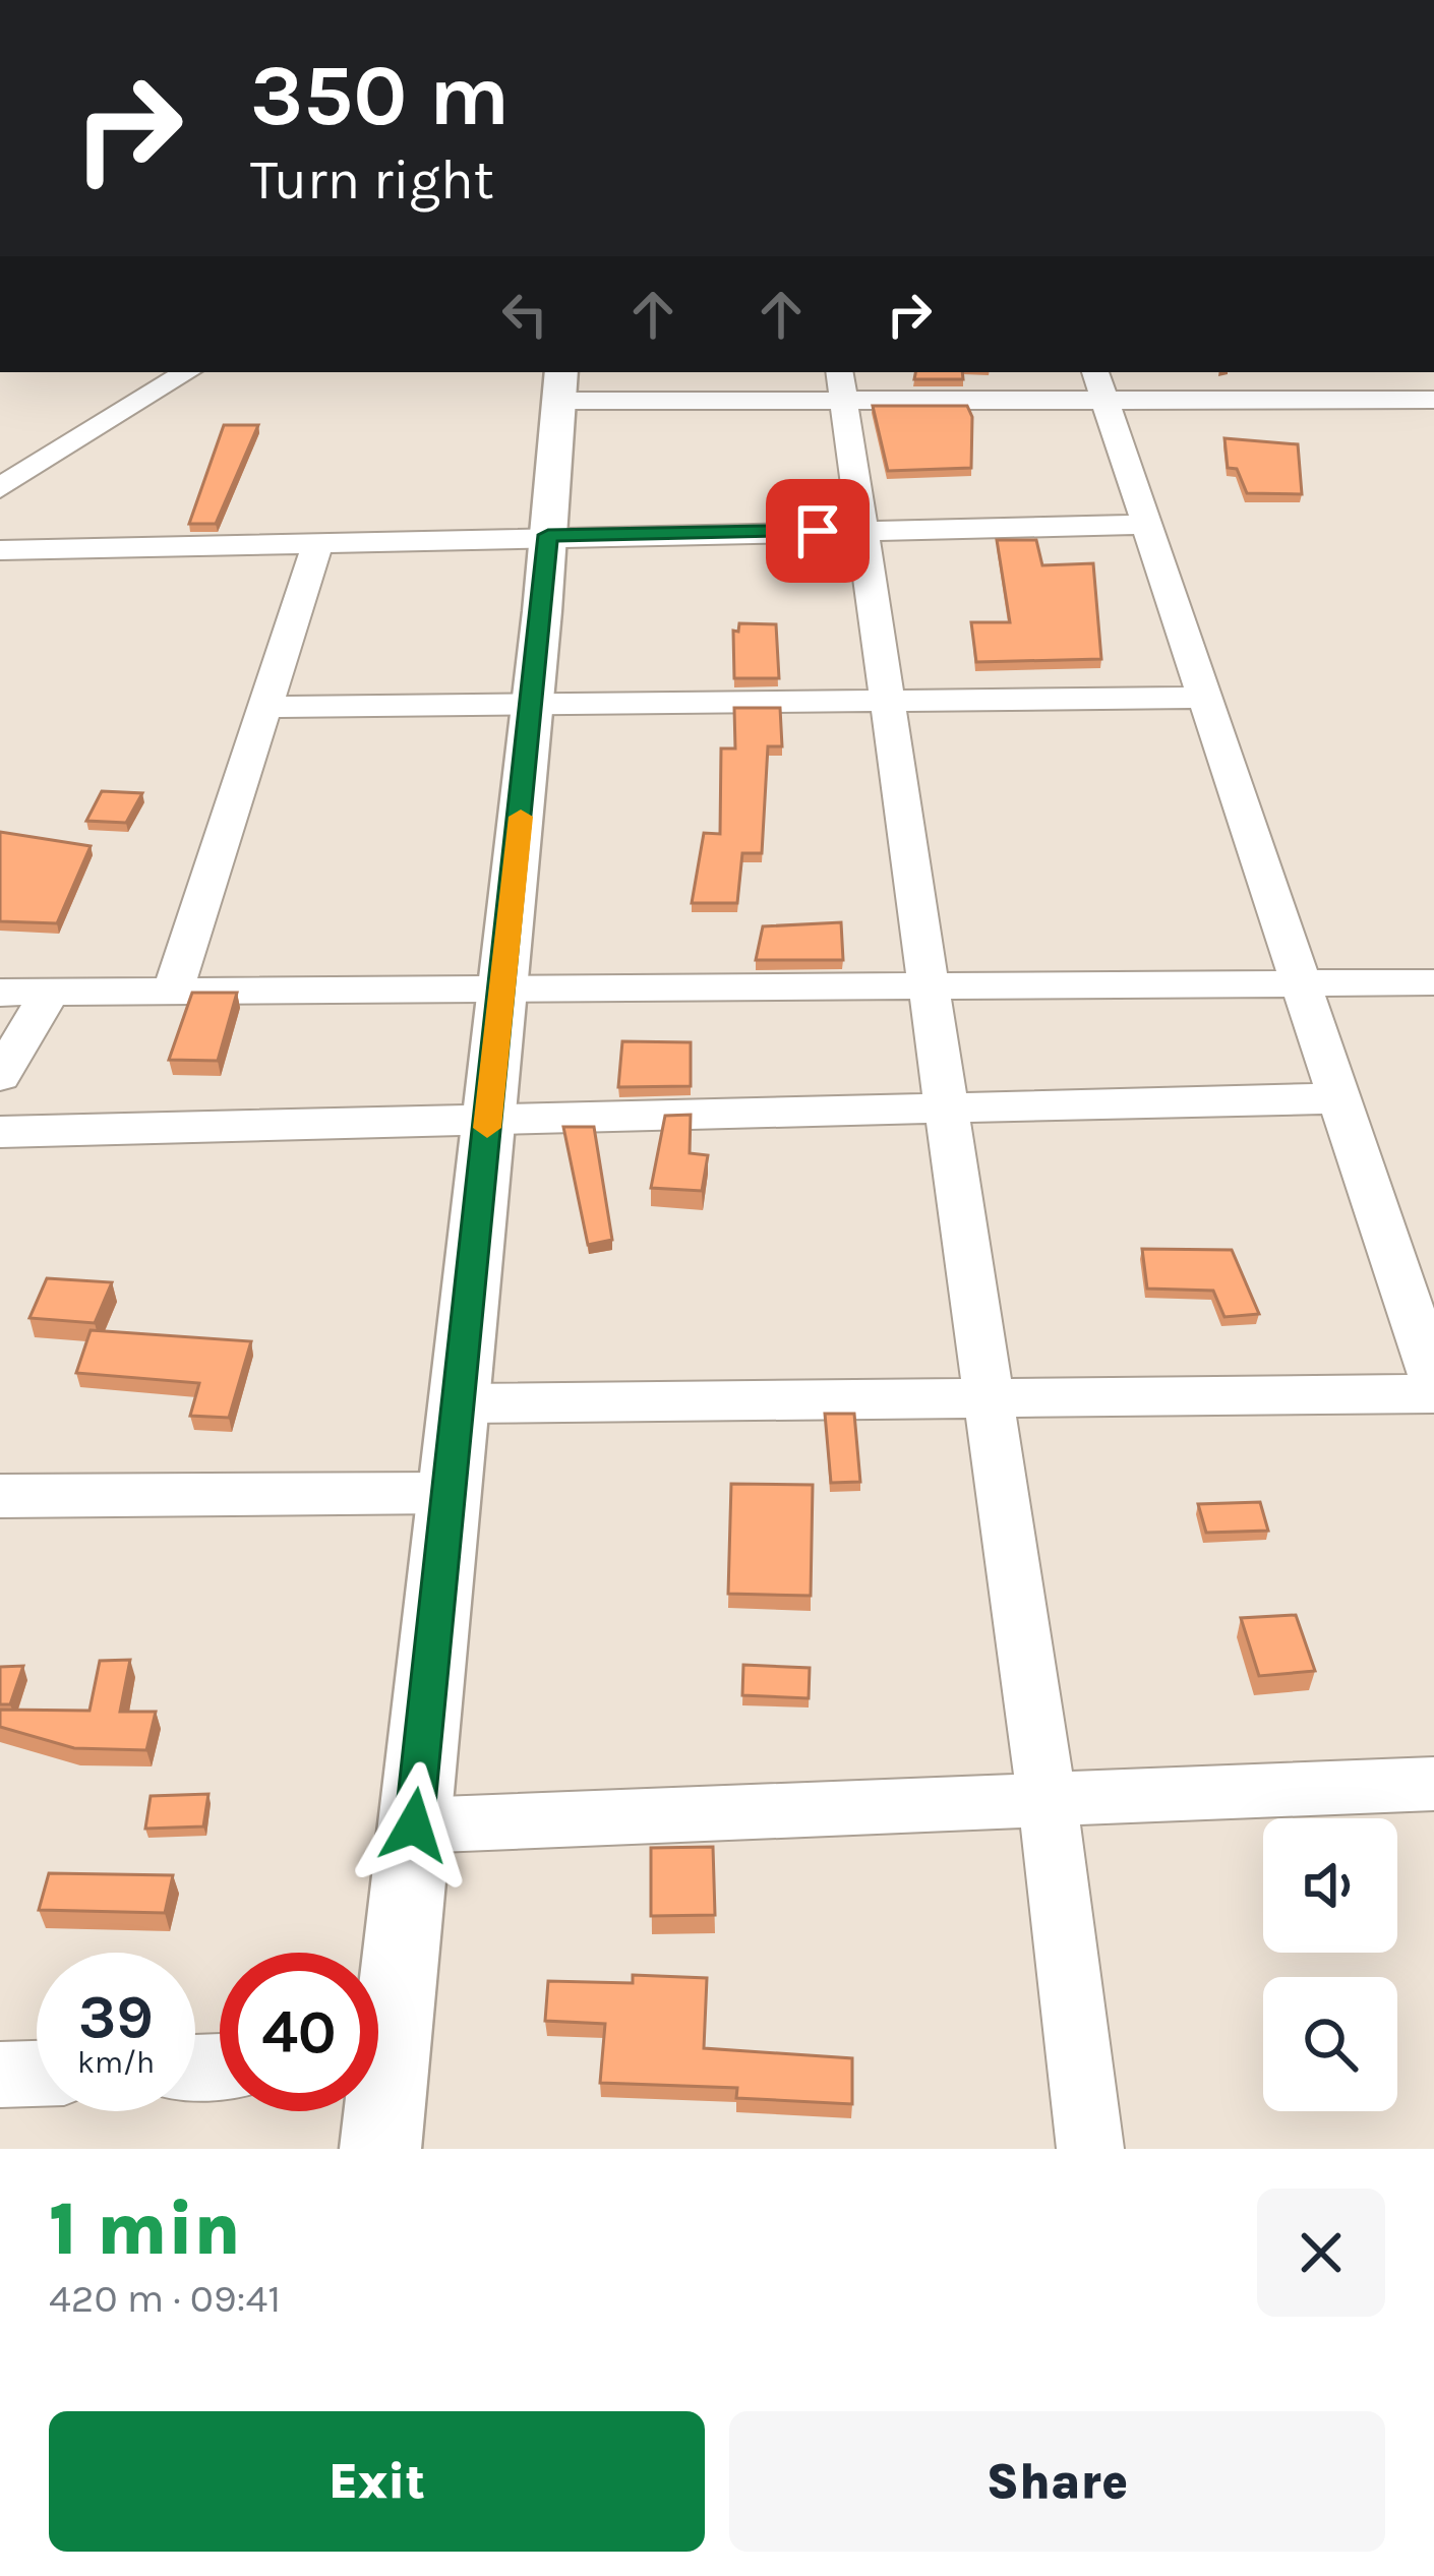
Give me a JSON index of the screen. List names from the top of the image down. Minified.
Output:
{"page":{"turn":["350 m","Turn right"],"speed":"39 km/h","limit":"40","heading":["1 min","420 m · 09:41"],"buttons":["Exit","Share"]}}
